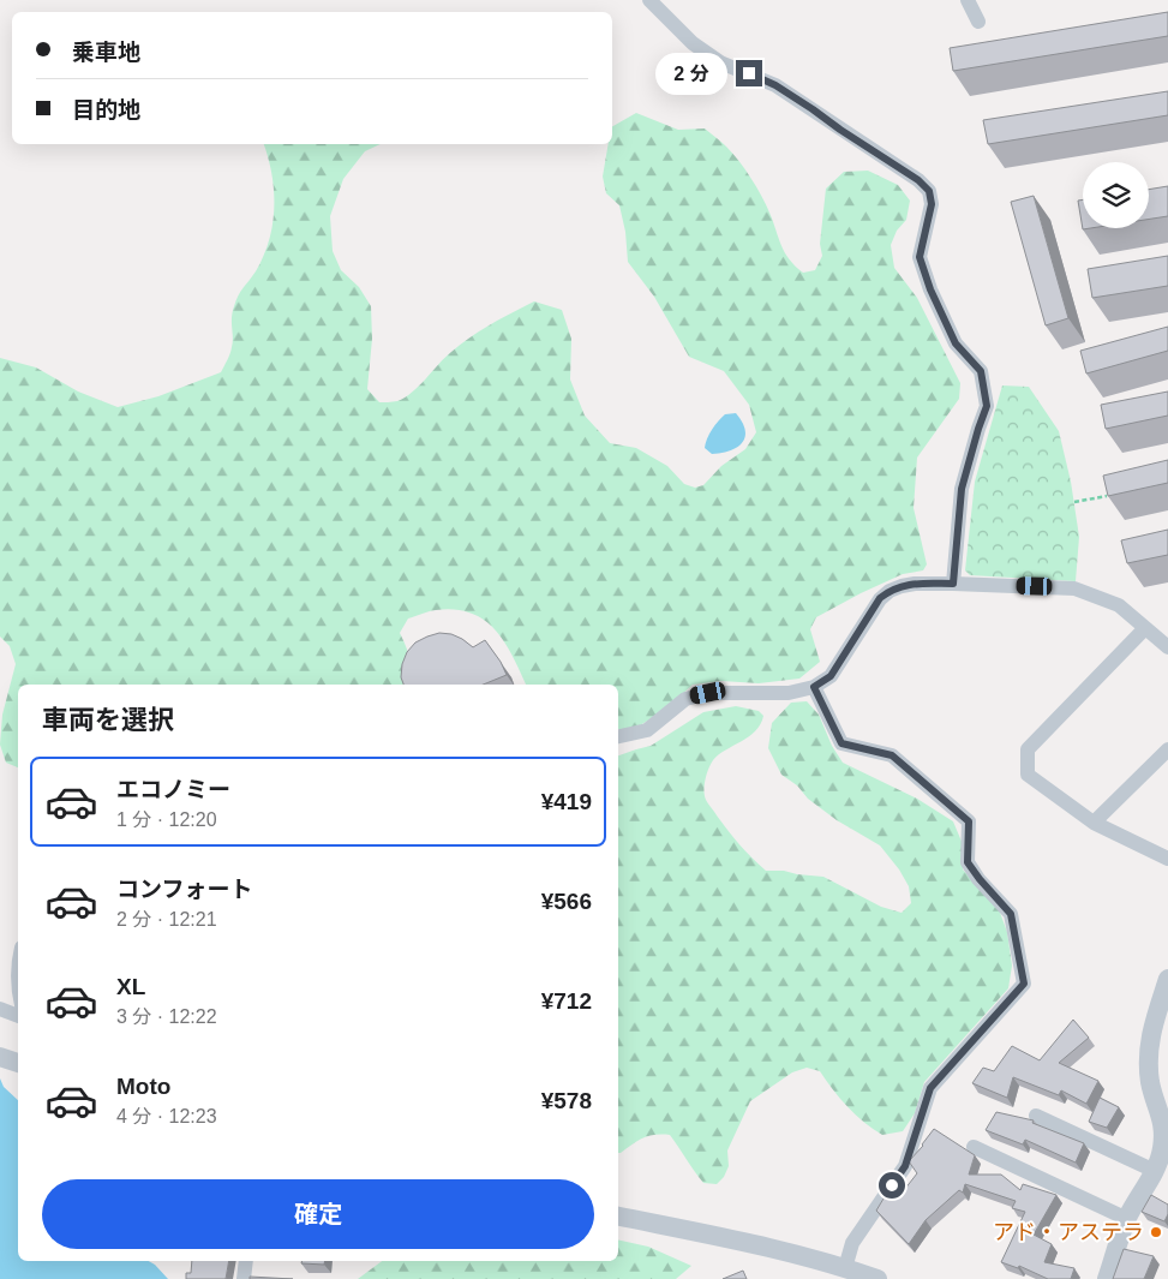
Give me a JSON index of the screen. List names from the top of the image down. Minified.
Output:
{"places":["アド・アステラ"],"page":{"banner":["乗車地","目的地"],"bubble":"2 分","heading":"車両を選択","list":[{"name":"エコノミー","note":"1 分 · 12:20","value":"¥419"},{"name":"コンフォート","note":"2 分 · 12:21","value":"¥566"},{"name":"XL","note":"3 分 · 12:22","value":"¥712"},{"name":"Moto","note":"4 分 · 12:23","value":"¥578"}],"buttons":"確定"}}
